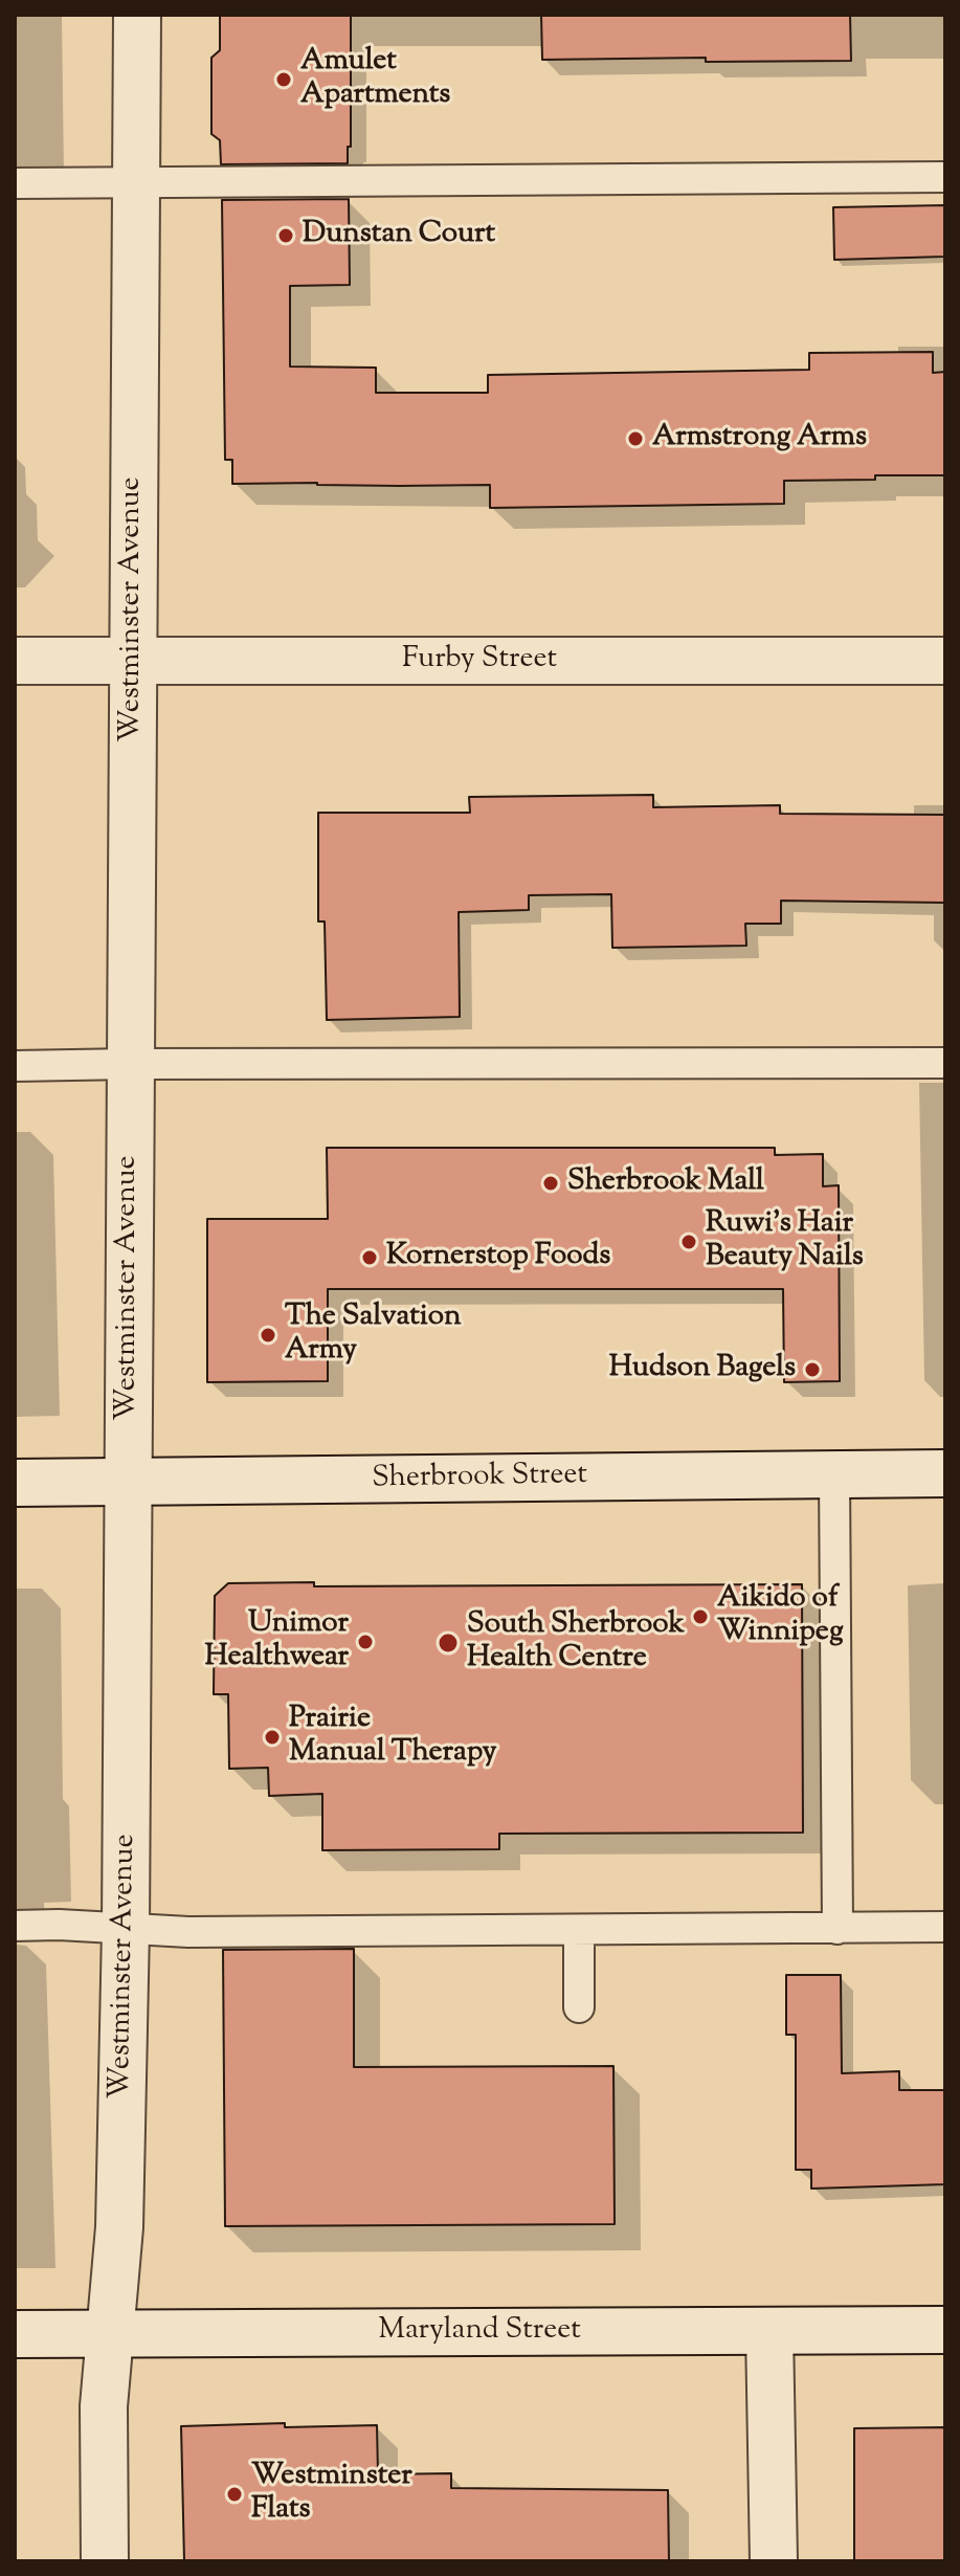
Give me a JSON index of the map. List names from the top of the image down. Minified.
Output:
{"streets":{"street":["Westminster Avenue","Furby Street","Sherbrook Street","Maryland Street"]},"crossings":[["Westminster Avenue","Furby Street"],["Westminster Avenue","Sherbrook Street"],["Westminster Avenue","Maryland Street"]],"places":["Amulet Apartments","Dunstan Court","Armstrong Arms","Sherbrook Mall","Ruwi's Hair Beauty Nails","Kornerstop Foods","The Salvation Army","Hudson Bagels","Aikido of Winnipeg","Unimor Healthwear","South Sherbrook Health Centre","Prairie Manual Therapy","Westminster Flats"]}
